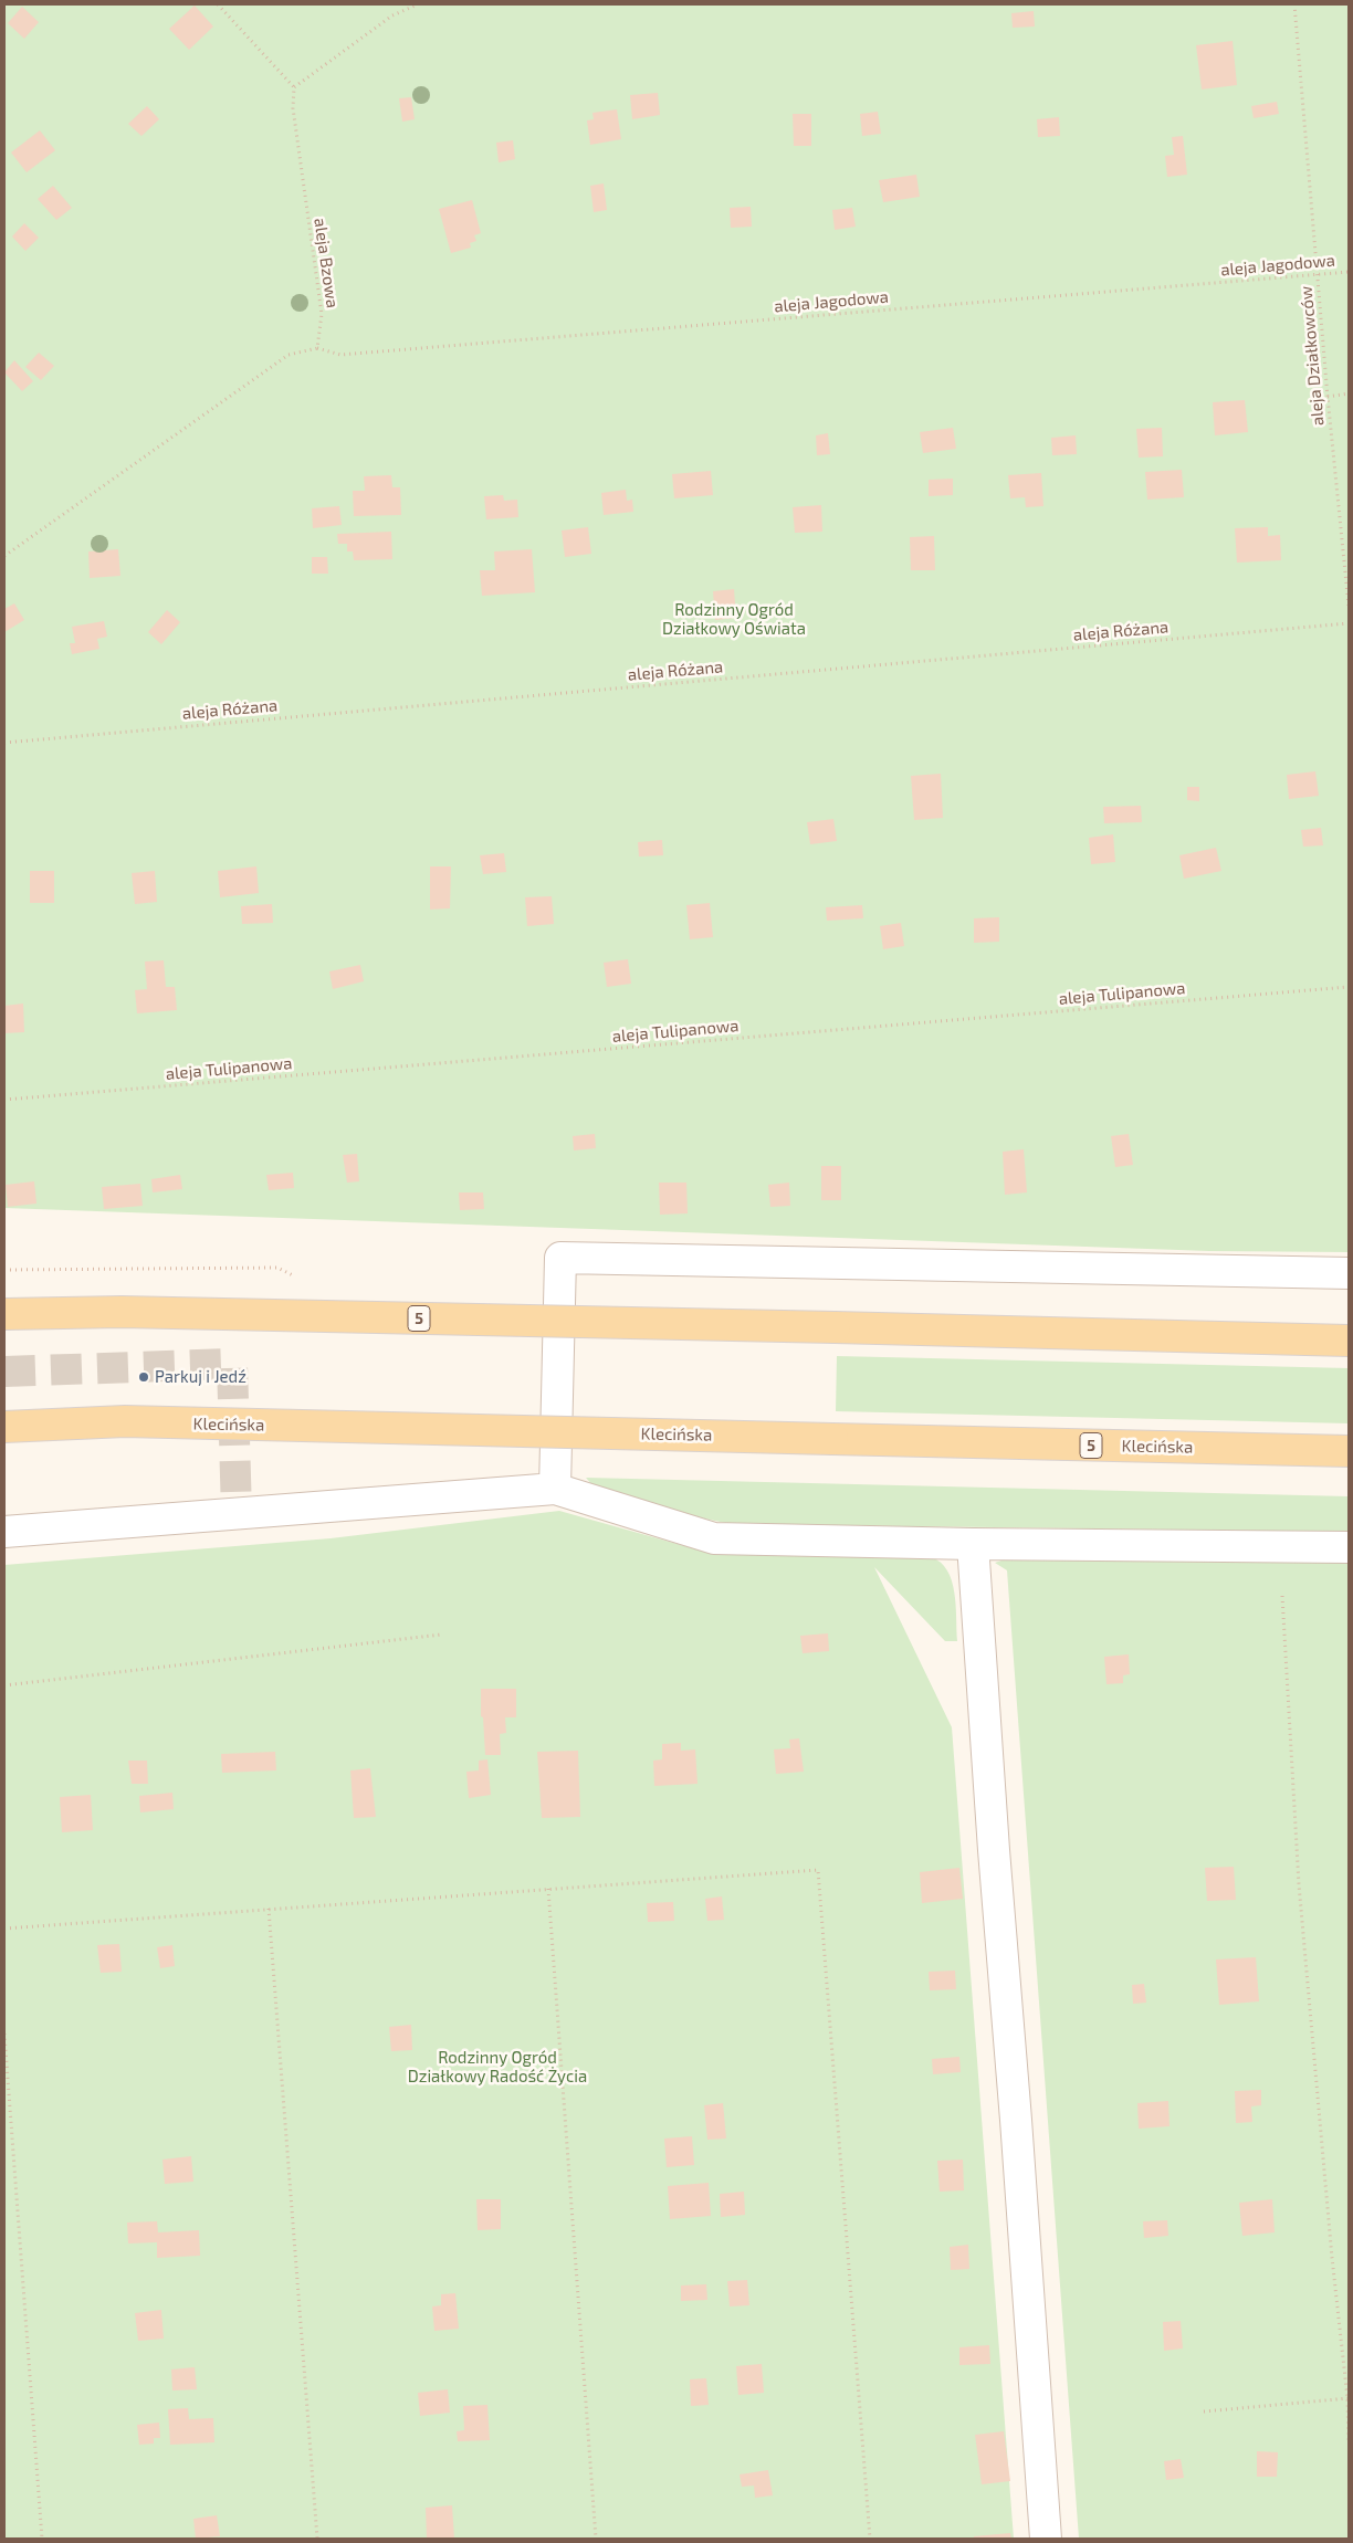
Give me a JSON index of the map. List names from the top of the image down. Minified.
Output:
{"streets":{"main road":["5","Klecińska"],"path":["aleja Bzowa","aleja Jagodowa","aleja Działkowców","aleja Różana","aleja Tulipanowa"]},"crossings":[["aleja Bzowa","aleja Jagodowa"],["aleja Jagodowa","aleja Działkowców"]],"parks":["Rodzinny Ogród Działkowy Oświata","Rodzinny Ogród Działkowy Radość Życia"],"places":["Parkuj i Jedź"]}
